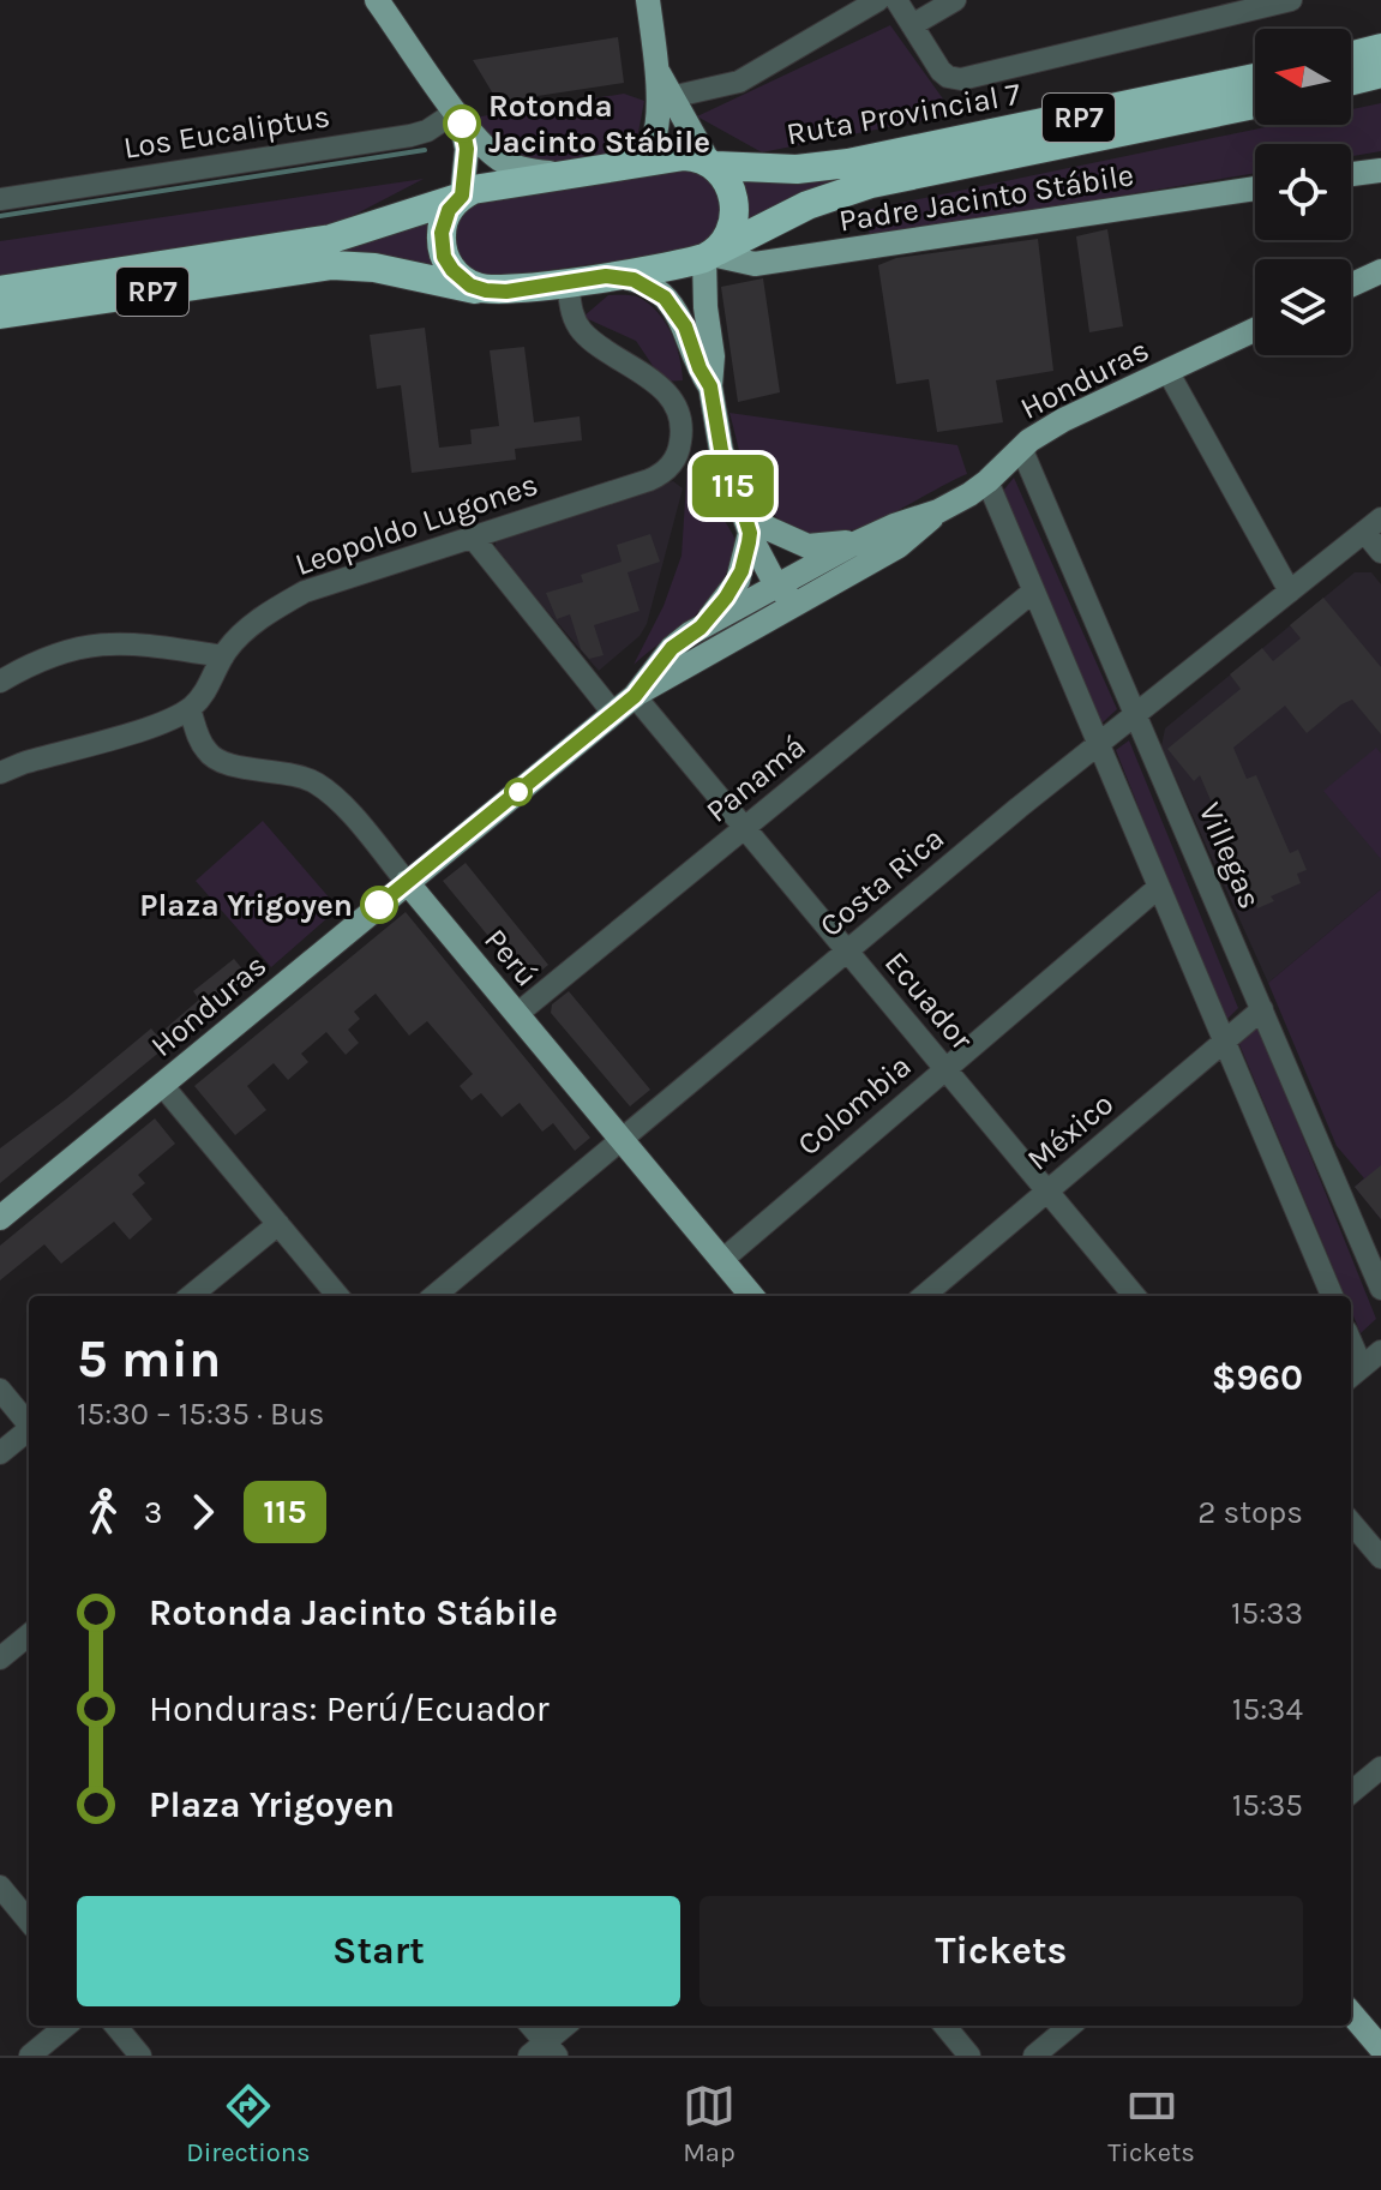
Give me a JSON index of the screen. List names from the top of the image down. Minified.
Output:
{"streets":{"highway":["Ruta Provincial 7","RP7"],"main road":["Padre Jacinto Stábile","Honduras","Perú"],"street":["Los Eucaliptus","Leopoldo Lugones","Panamá","Villegas","Costa Rica","Ecuador","Colombia","México"]},"crossings":[["Ruta Provincial 7","RP7"],["Ruta Provincial 7","Padre Jacinto Stábile"],["RP7","Padre Jacinto Stábile"],["RP7","Leopoldo Lugones"],["Honduras","Villegas"],["Honduras","Perú"],["Honduras","Ecuador"],["Leopoldo Lugones","Perú"],["Panamá","Perú"],["Panamá","Ecuador"],["Villegas","Costa Rica"],["Villegas","México"],["Costa Rica","Perú"],["Costa Rica","Ecuador"],["Perú","Colombia"],["Ecuador","Colombia"],["Ecuador","México"]],"places":["Rotonda Jacinto Stábile","Plaza Yrigoyen"],"lines":["bus line 115"],"north":"left","page":{"on_map":"115","heading":["5 min","15:30 – 15:35 · Bus","$960"],"legs":["3","115","2 stops"],"list":[{"name":"Rotonda Jacinto Stábile","value":"15:33"},{"name":"Honduras: Perú/Ecuador","value":"15:34"},{"name":"Plaza Yrigoyen","value":"15:35"}],"buttons":["Start","Tickets"],"tabs":["Directions","Map","Tickets"]}}
